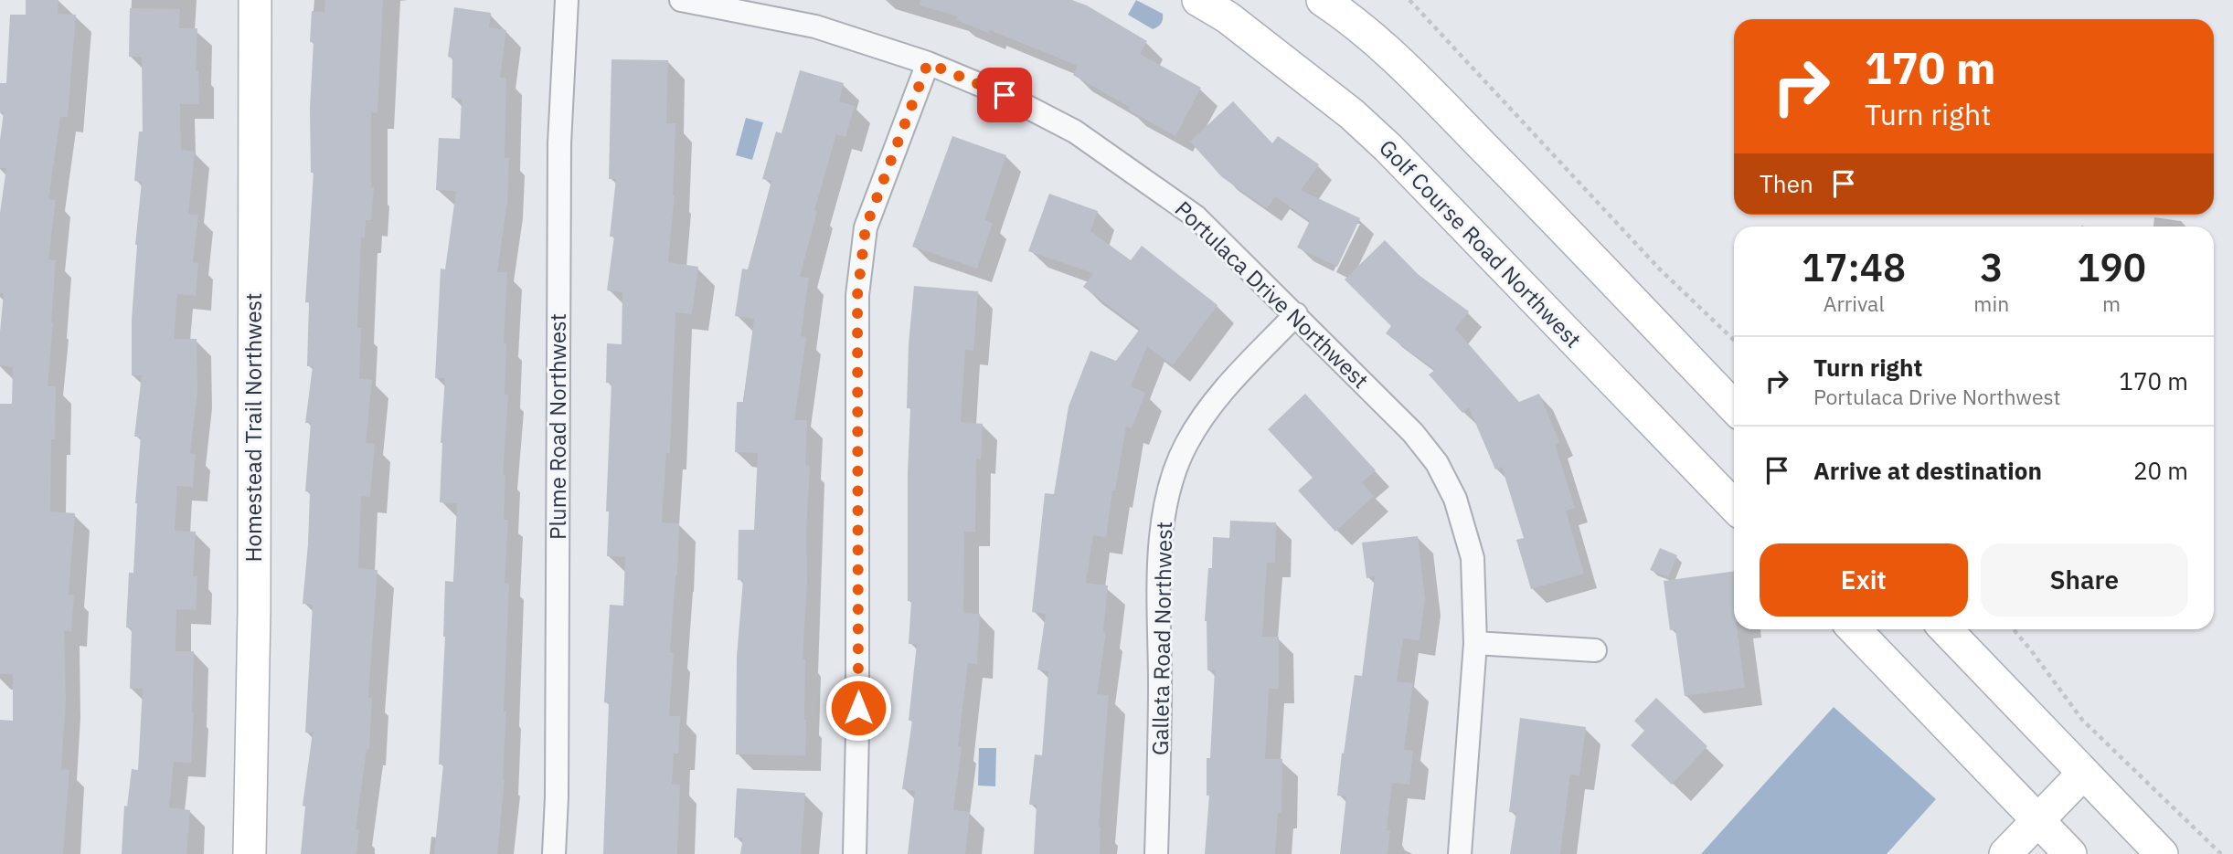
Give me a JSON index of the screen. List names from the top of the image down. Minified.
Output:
{"streets":{"main road":["Golf Course Road Northwest","Homestead Trail Northwest"],"street":["Portulaca Drive Northwest","Plume Road Northwest","Galleta Road Northwest"]},"crossings":[["Portulaca Drive Northwest","Galleta Road Northwest"]],"page":{"turn":["170 m","Turn right"],"then":"Then","eta":["17:48","Arrival","3","min","190","m"],"list":[{"name":"Turn right","note":"Portulaca Drive Northwest","value":"170 m"},{"name":"Arrive at destination","value":"20 m"}],"buttons":["Exit","Share"]}}
